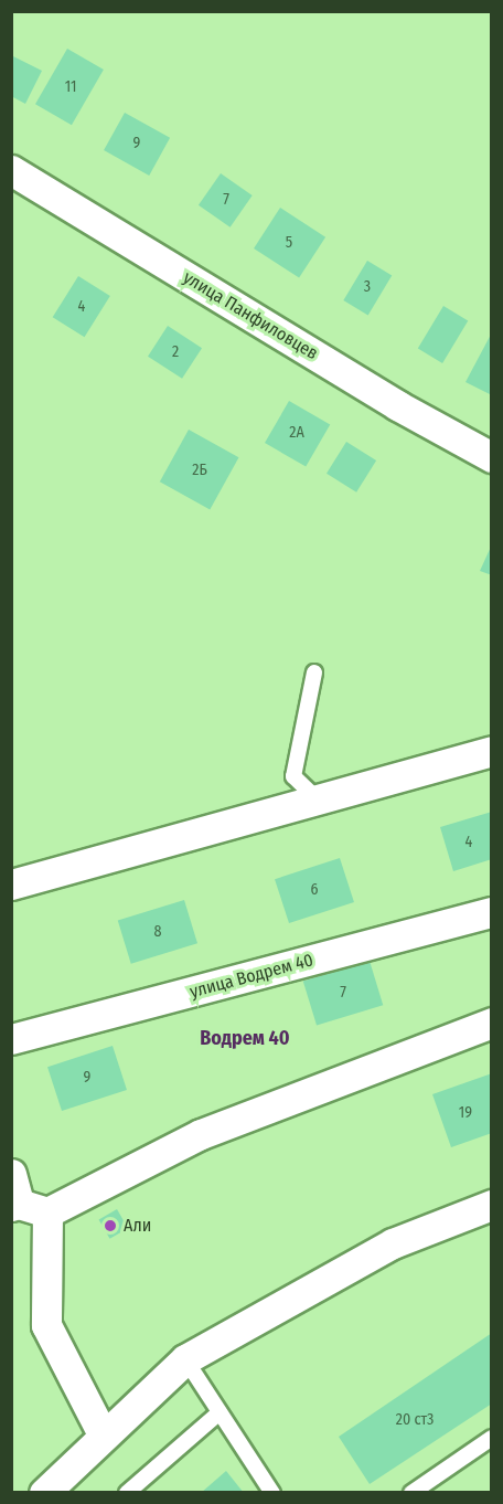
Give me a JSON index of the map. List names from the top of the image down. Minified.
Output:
{"streets":{"street":["улица Панфиловцев","улица Водрем 40"]},"districts":["Водрем 40"],"places":["Али"],"house_numbers":["11","9","7","5","3","4","2","2А","2Б","4","6","8","7","9","19","20 ст3"]}
